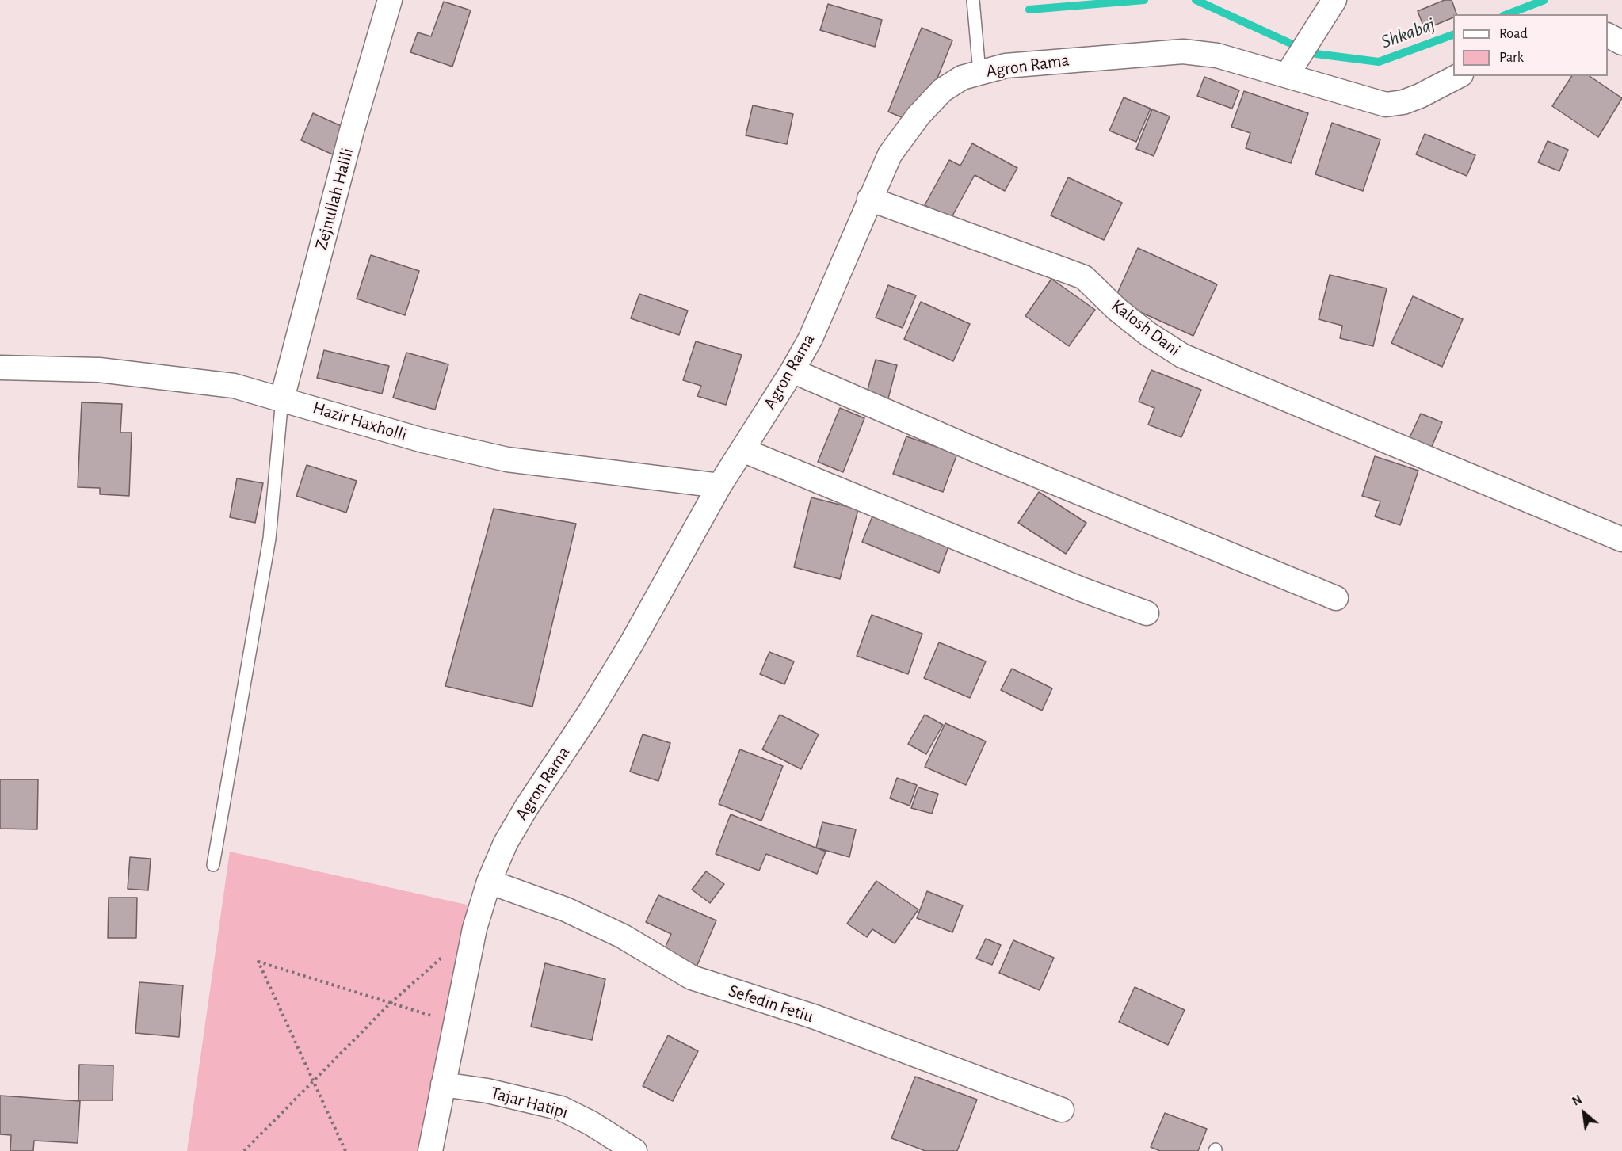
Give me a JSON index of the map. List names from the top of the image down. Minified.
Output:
{"streets":{"street":["Agron Rama","Zejnullah Halili","Kalosh Dani","Hazir Haxholli","Sefedin Fetiu","Tajar Hatipi"]},"crossings":[["Agron Rama","Kalosh Dani"],["Agron Rama","Hazir Haxholli"],["Agron Rama","Sefedin Fetiu"],["Agron Rama","Tajar Hatipi"],["Zejnullah Halili","Hazir Haxholli"]],"water":["Shkabaj"],"legend":["Road","Park"],"north":"top left"}
